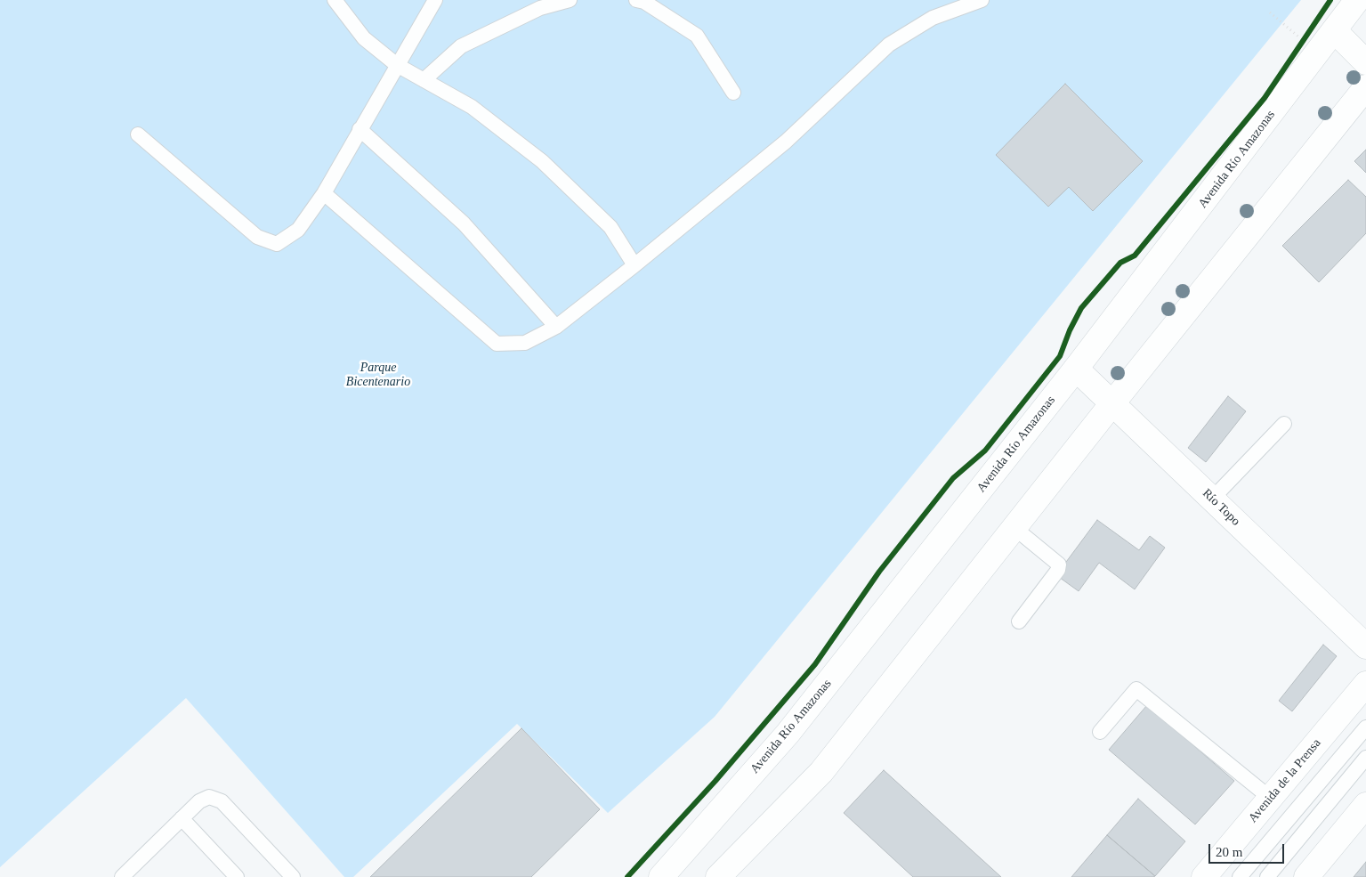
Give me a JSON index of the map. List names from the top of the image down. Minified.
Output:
{"streets":{"main road":["Avenida Río Amazonas","Río Topo","Avenida de la Prensa"]},"crossings":[["Avenida Río Amazonas","Río Topo"]],"parks":["Parque Bicentenario"],"scale_bar":"20 m"}
